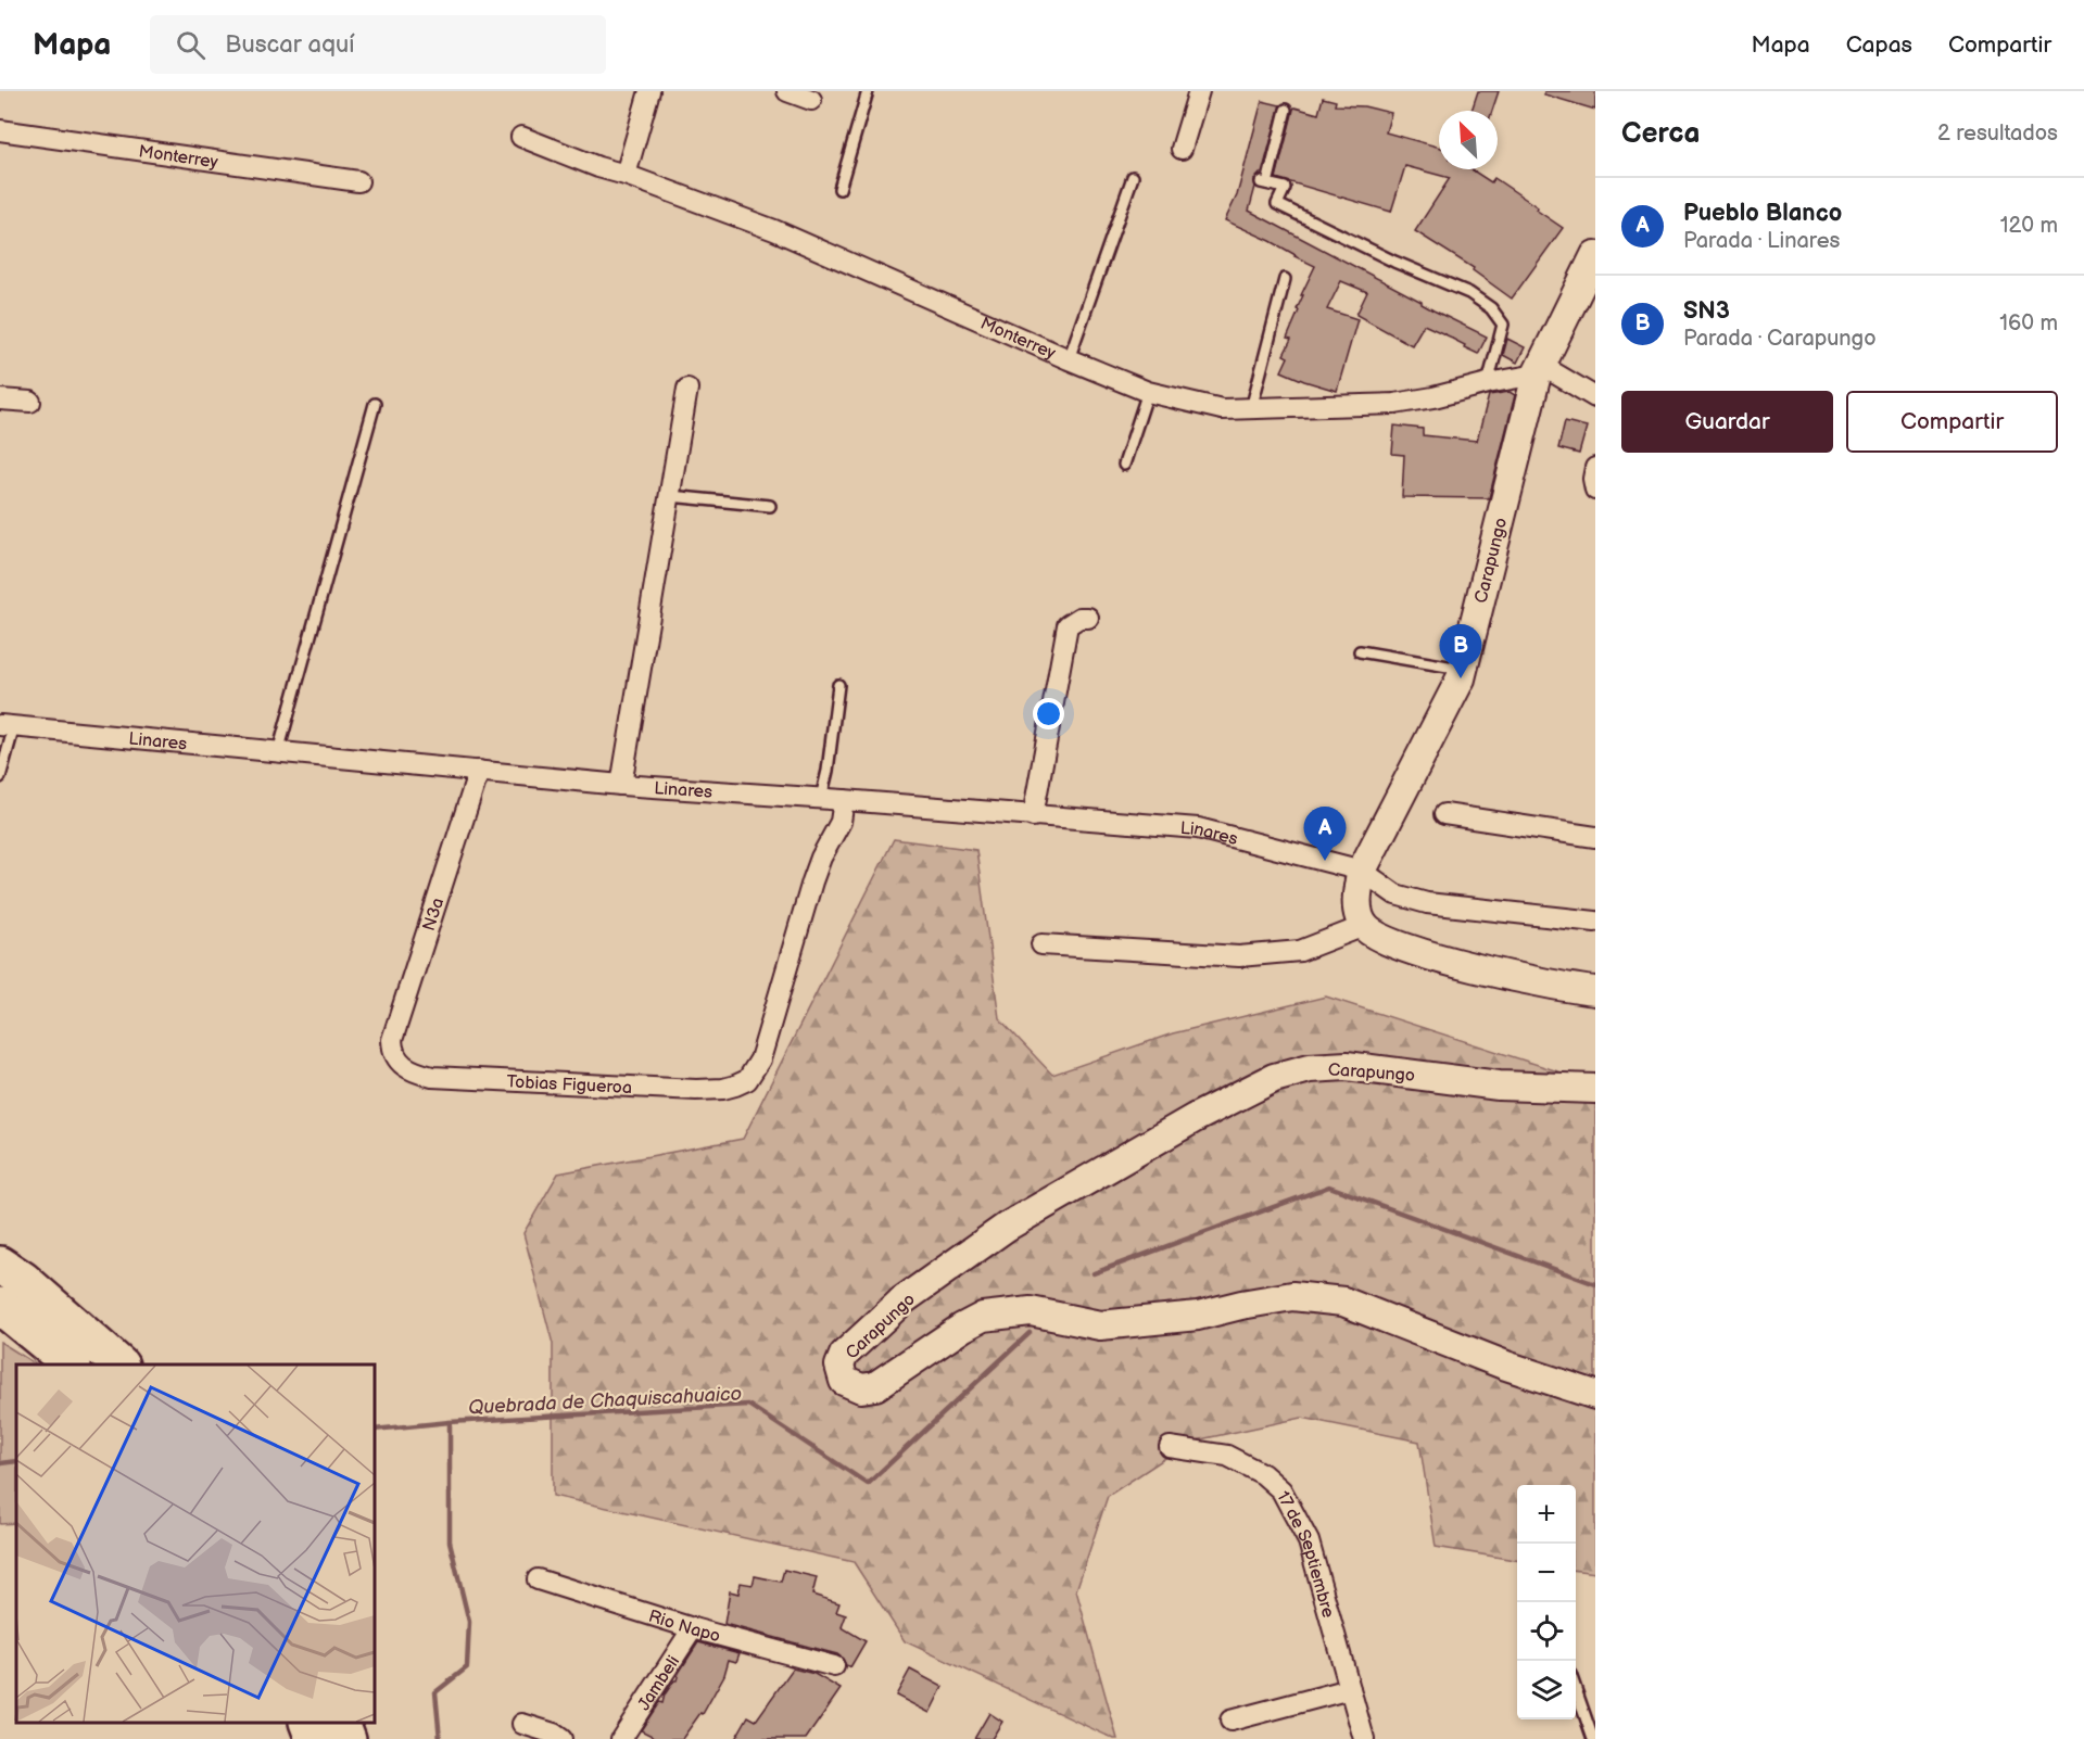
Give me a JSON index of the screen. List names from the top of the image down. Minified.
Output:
{"streets":{"street":["Monterrey","Carapungo","Linares","N3a","Tobias Figueroa","17 de Septiembre","Rio Napo","Jambeli"]},"crossings":[["Monterrey","Carapungo"],["Carapungo","Linares"],["Linares","N3a"],["Linares","Tobias Figueroa"],["N3a","Tobias Figueroa"],["Rio Napo","Jambeli"]],"water":["Quebrada de Chaquiscahuaico"],"north":"top left","page":{"header":"Mapa","search":"Buscar aquí","nav":["Mapa","Capas","Compartir"],"heading":["Cerca","2 resultados"],"list":[{"mark":"A","name":"Pueblo Blanco","note":"Parada · Linares","value":"120 m"},{"mark":"B","name":"SN3","note":"Parada · Carapungo","value":"160 m"}],"buttons":["Guardar","Compartir"],"pins":["B","A"],"map_buttons":["+","−"]}}
